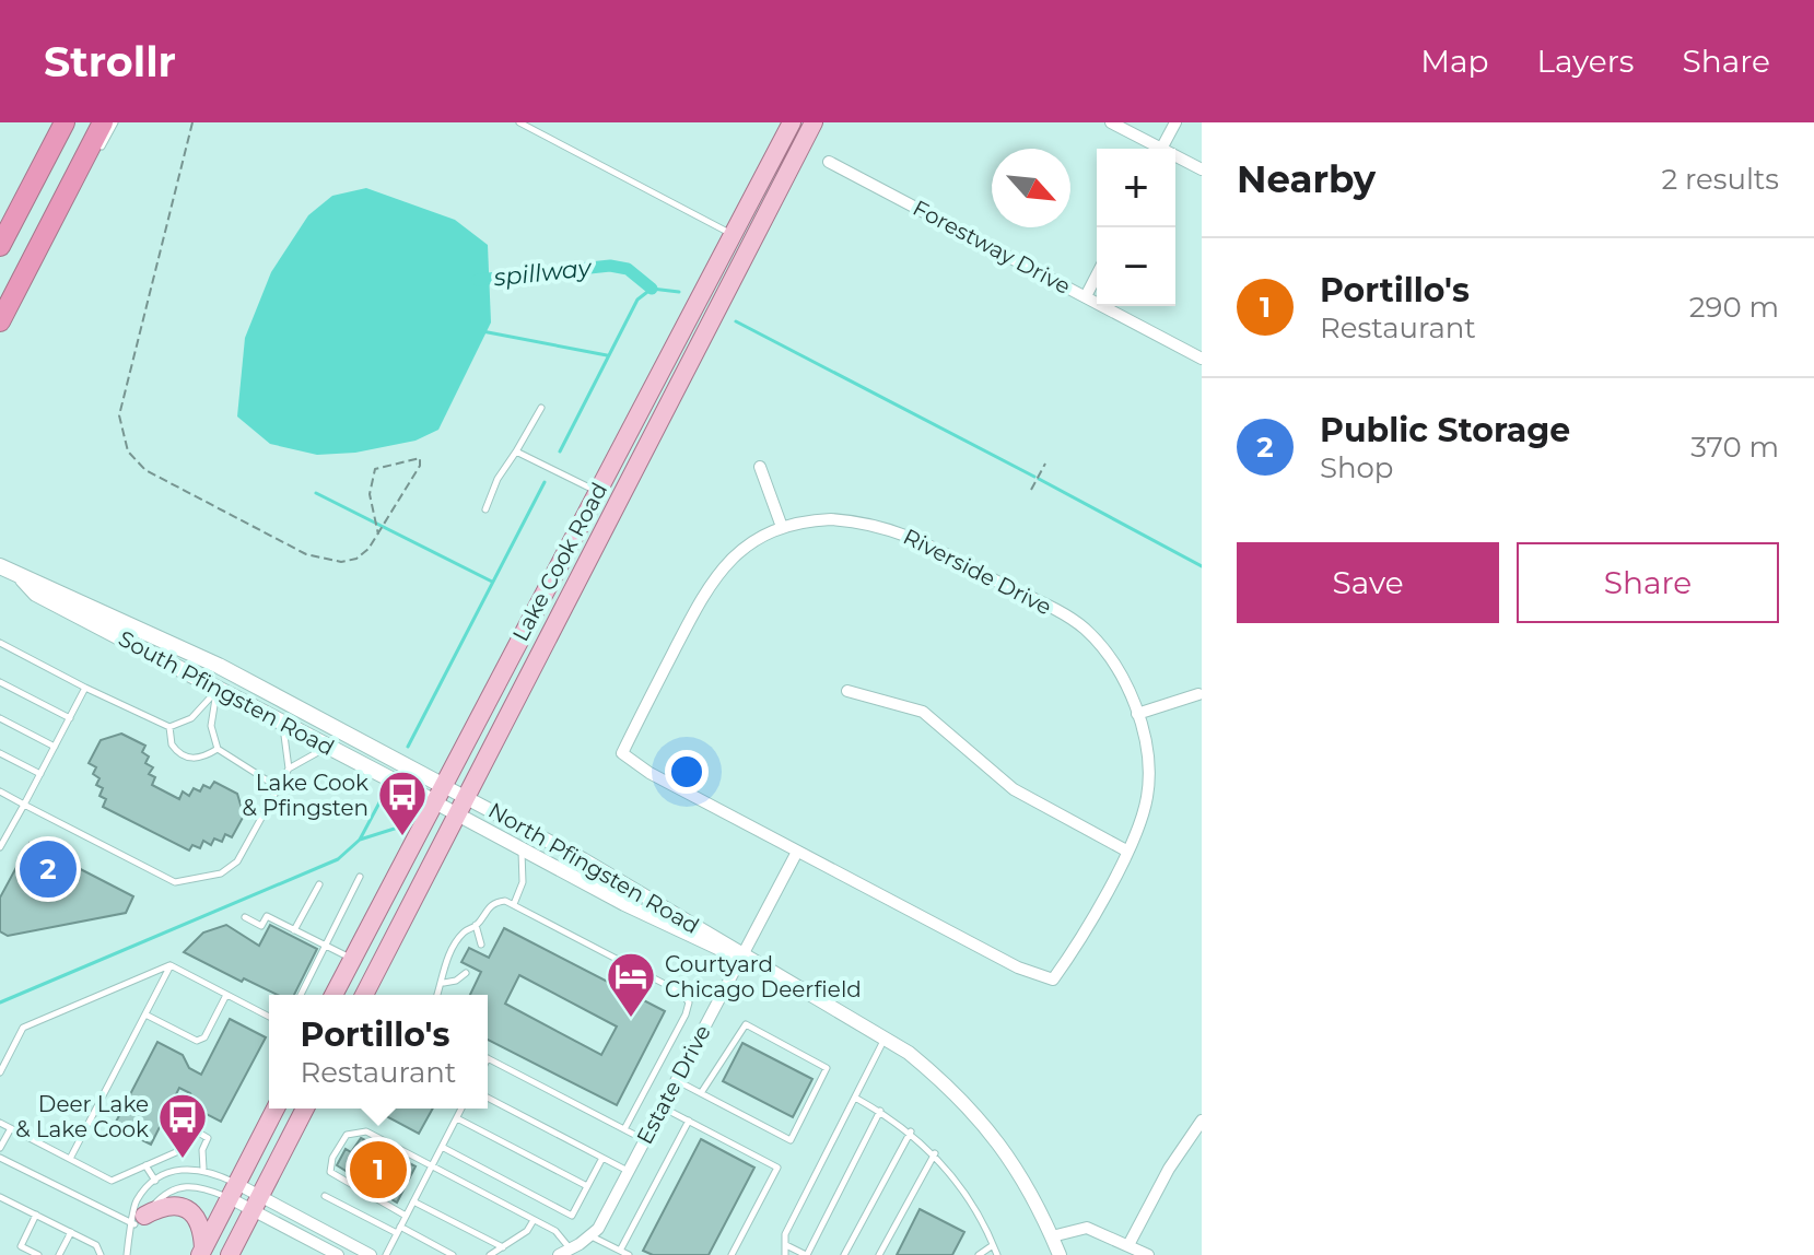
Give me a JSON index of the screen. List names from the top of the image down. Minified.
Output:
{"streets":{"main road":["Lake Cook Road","South Pfingsten Road"],"street":["Forestway Drive","Riverside Drive","North Pfingsten Road","Estate Drive"]},"crossings":[["Lake Cook Road","South Pfingsten Road"],["Lake Cook Road","North Pfingsten Road"],["Riverside Drive","Estate Drive"],["South Pfingsten Road","North Pfingsten Road"],["North Pfingsten Road","Estate Drive"]],"water":["spillway"],"places":{"bus stop":["Lake Cook & Pfingsten","Deer Lake & Lake Cook"],"hotel":["Courtyard Chicago Deerfield"]},"north":"bottom right","page":{"header":"Strollr","nav":["Map","Layers","Share"],"heading":["Nearby","2 results"],"map_buttons":["+","−"],"list":[{"mark":"1","name":"Portillo's","note":"Restaurant","value":"290 m"},{"mark":"2","name":"Public Storage","note":"Shop","value":"370 m"}],"buttons":["Save","Share"],"pins":["2","1"],"popup":["Portillo's","Restaurant"]}}
